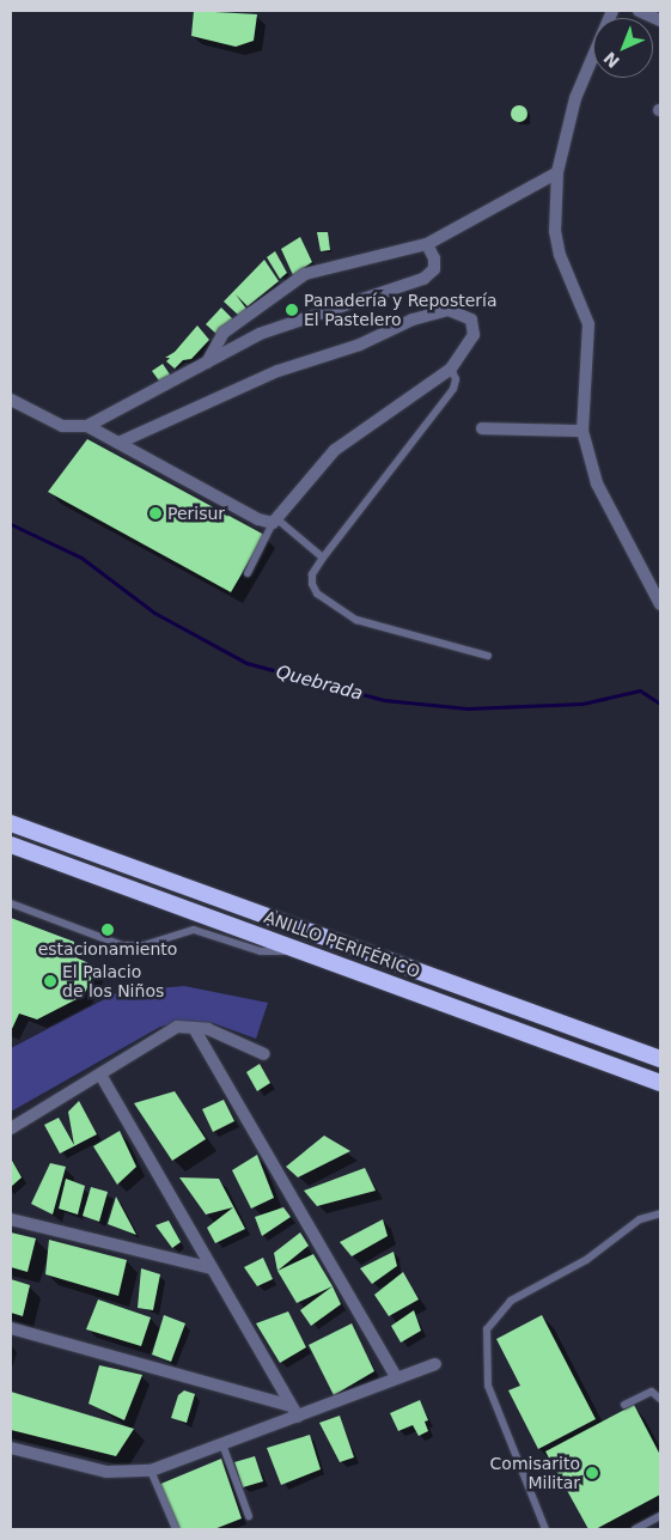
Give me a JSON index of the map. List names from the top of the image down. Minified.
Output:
{"streets":{"highway":["ANILLO PERIFÉRICO"]},"water":["Quebrada"],"places":["Panadería y Repostería El Pastelero","Perisur","estacionamiento","El Palacio de los Niños","Comisarito Militar"],"north":"bottom left"}
